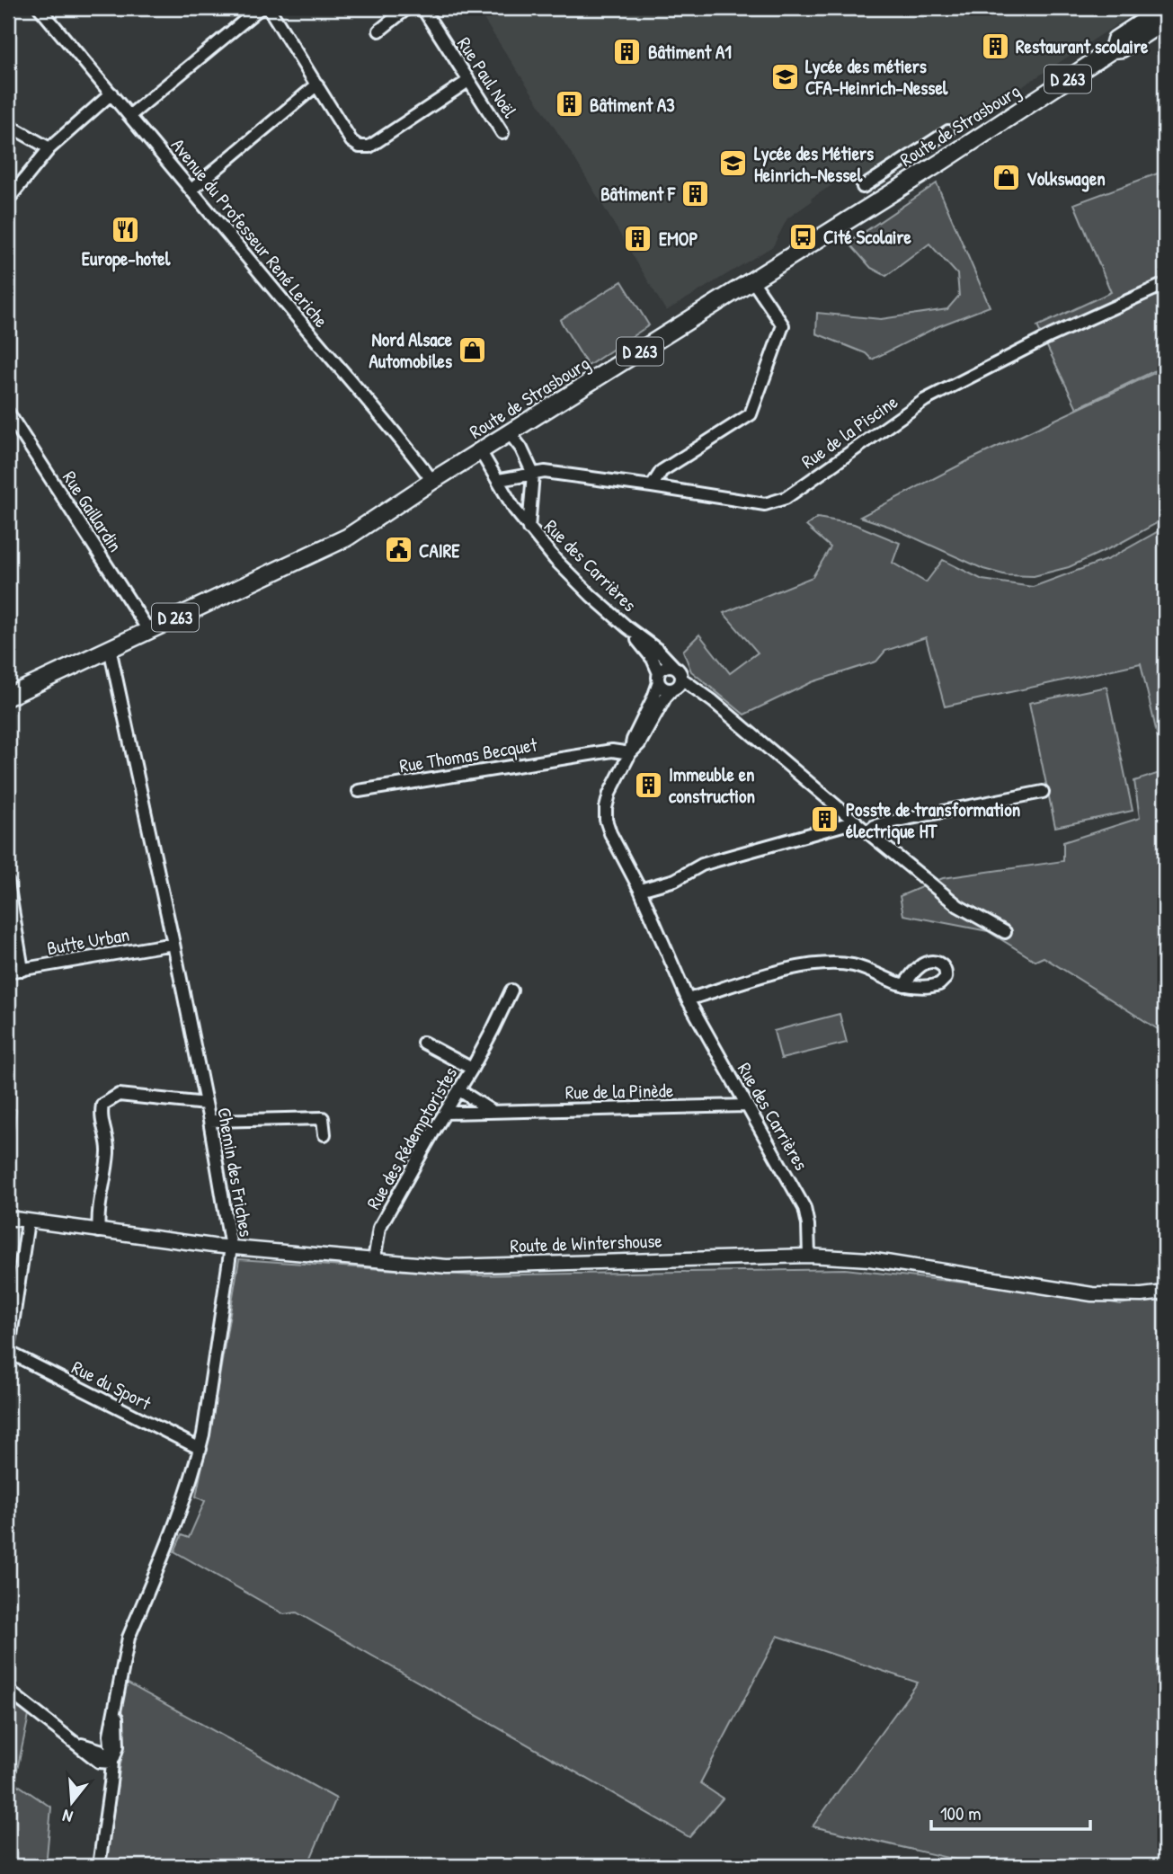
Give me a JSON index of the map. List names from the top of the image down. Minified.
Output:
{"streets":{"main road":["D 263","Route de Strasbourg"],"street":["Rue Paul Noël","Avenue du Professeur René Leriche","Rue de la Piscine","Rue Gaillardin","Rue des Carrières","Rue Thomas Becquet","Butte Urban","Rue de la Pinède","Rue des Rédemptoristes","Chemin des Friches","Route de Wintershouse","Rue du Sport"]},"crossings":[["Route de Strasbourg","Avenue du Professeur René Leriche"],["Route de Strasbourg","Rue Gaillardin"],["Route de Strasbourg","Rue des Carrières"],["Route de Strasbourg","Chemin des Friches"],["Rue de la Piscine","Rue des Carrières"],["Rue des Carrières","Rue Thomas Becquet"],["Rue des Carrières","Rue de la Pinède"],["Rue des Carrières","Route de Wintershouse"],["Butte Urban","Chemin des Friches"],["Rue de la Pinède","Rue des Rédemptoristes"],["Rue des Rédemptoristes","Route de Wintershouse"],["Chemin des Friches","Route de Wintershouse"],["Chemin des Friches","Rue du Sport"]],"places":{"building":["Restaurant scolaire","Bâtiment A1","Bâtiment A3","Bâtiment F","EMOP","Immeuble en construction","Posste de transformation électrique HT"],"school or university":["Lycée des métiers CFA-Heinrich-Nessel","Lycée des Métiers Heinrich-Nessel"],"shop":["Volkswagen","Nord Alsace Automobiles"],"restaurant":["Europe-hotel"],"bus stop":["Cité Scolaire"],"public building":["CAIRE"]},"scale_bar":"100 m","north":"bottom"}
